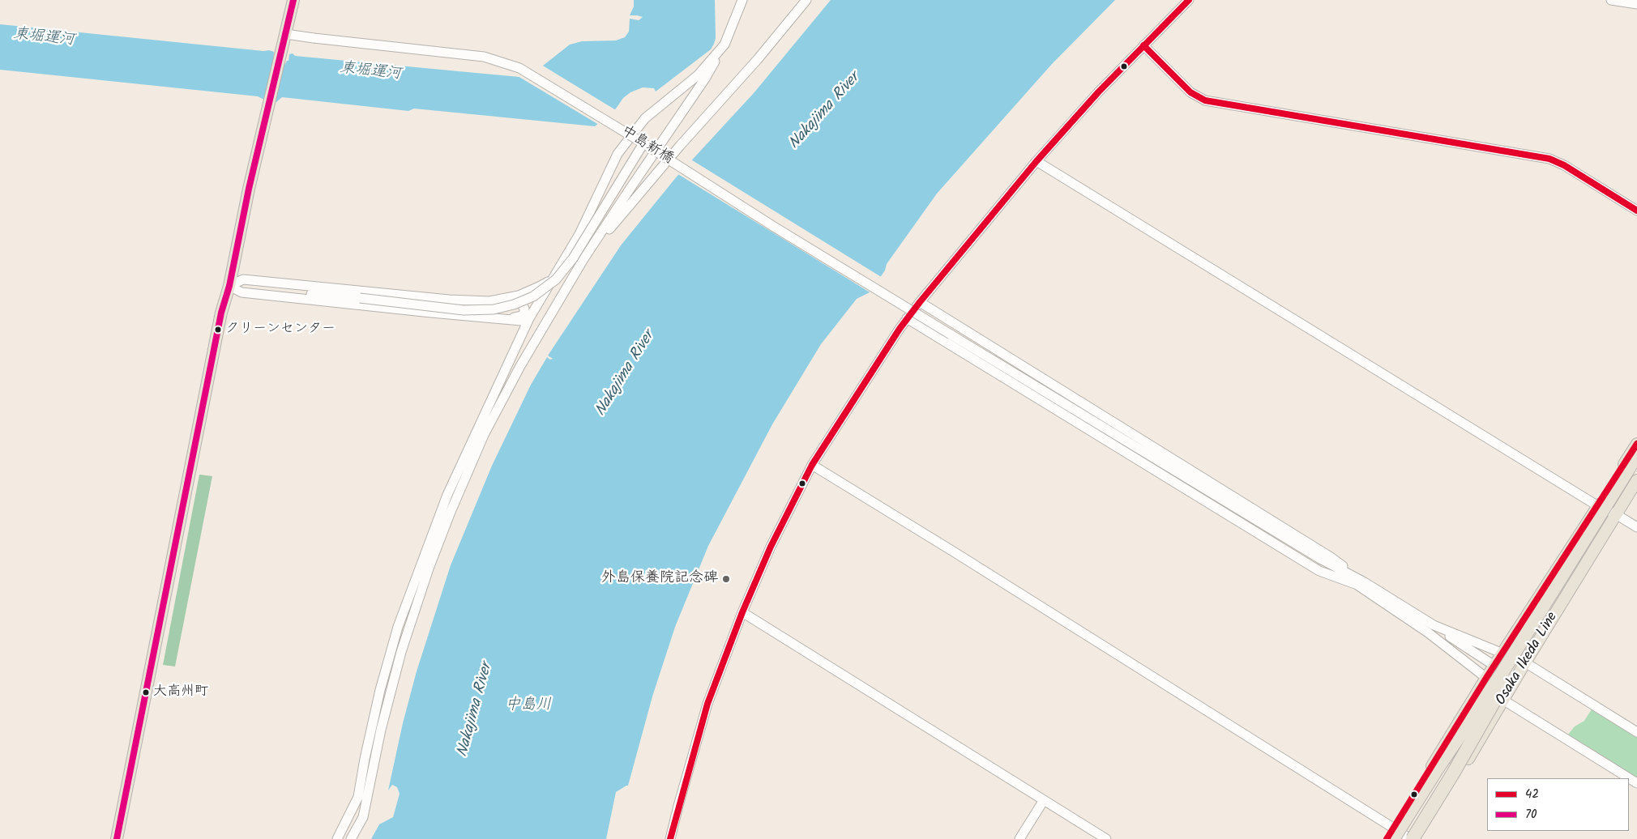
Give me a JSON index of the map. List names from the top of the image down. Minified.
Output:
{"streets":{"main road":["Osaka Ikeda Line"],"street":["中島新橋"]},"water":["東堀運河","Nakajima River","中島川"],"places":["クリーンセンター","外島保養院記念碑","大高州町"],"lines":["transit line 42","transit line 70"],"legend":["42","70"]}
